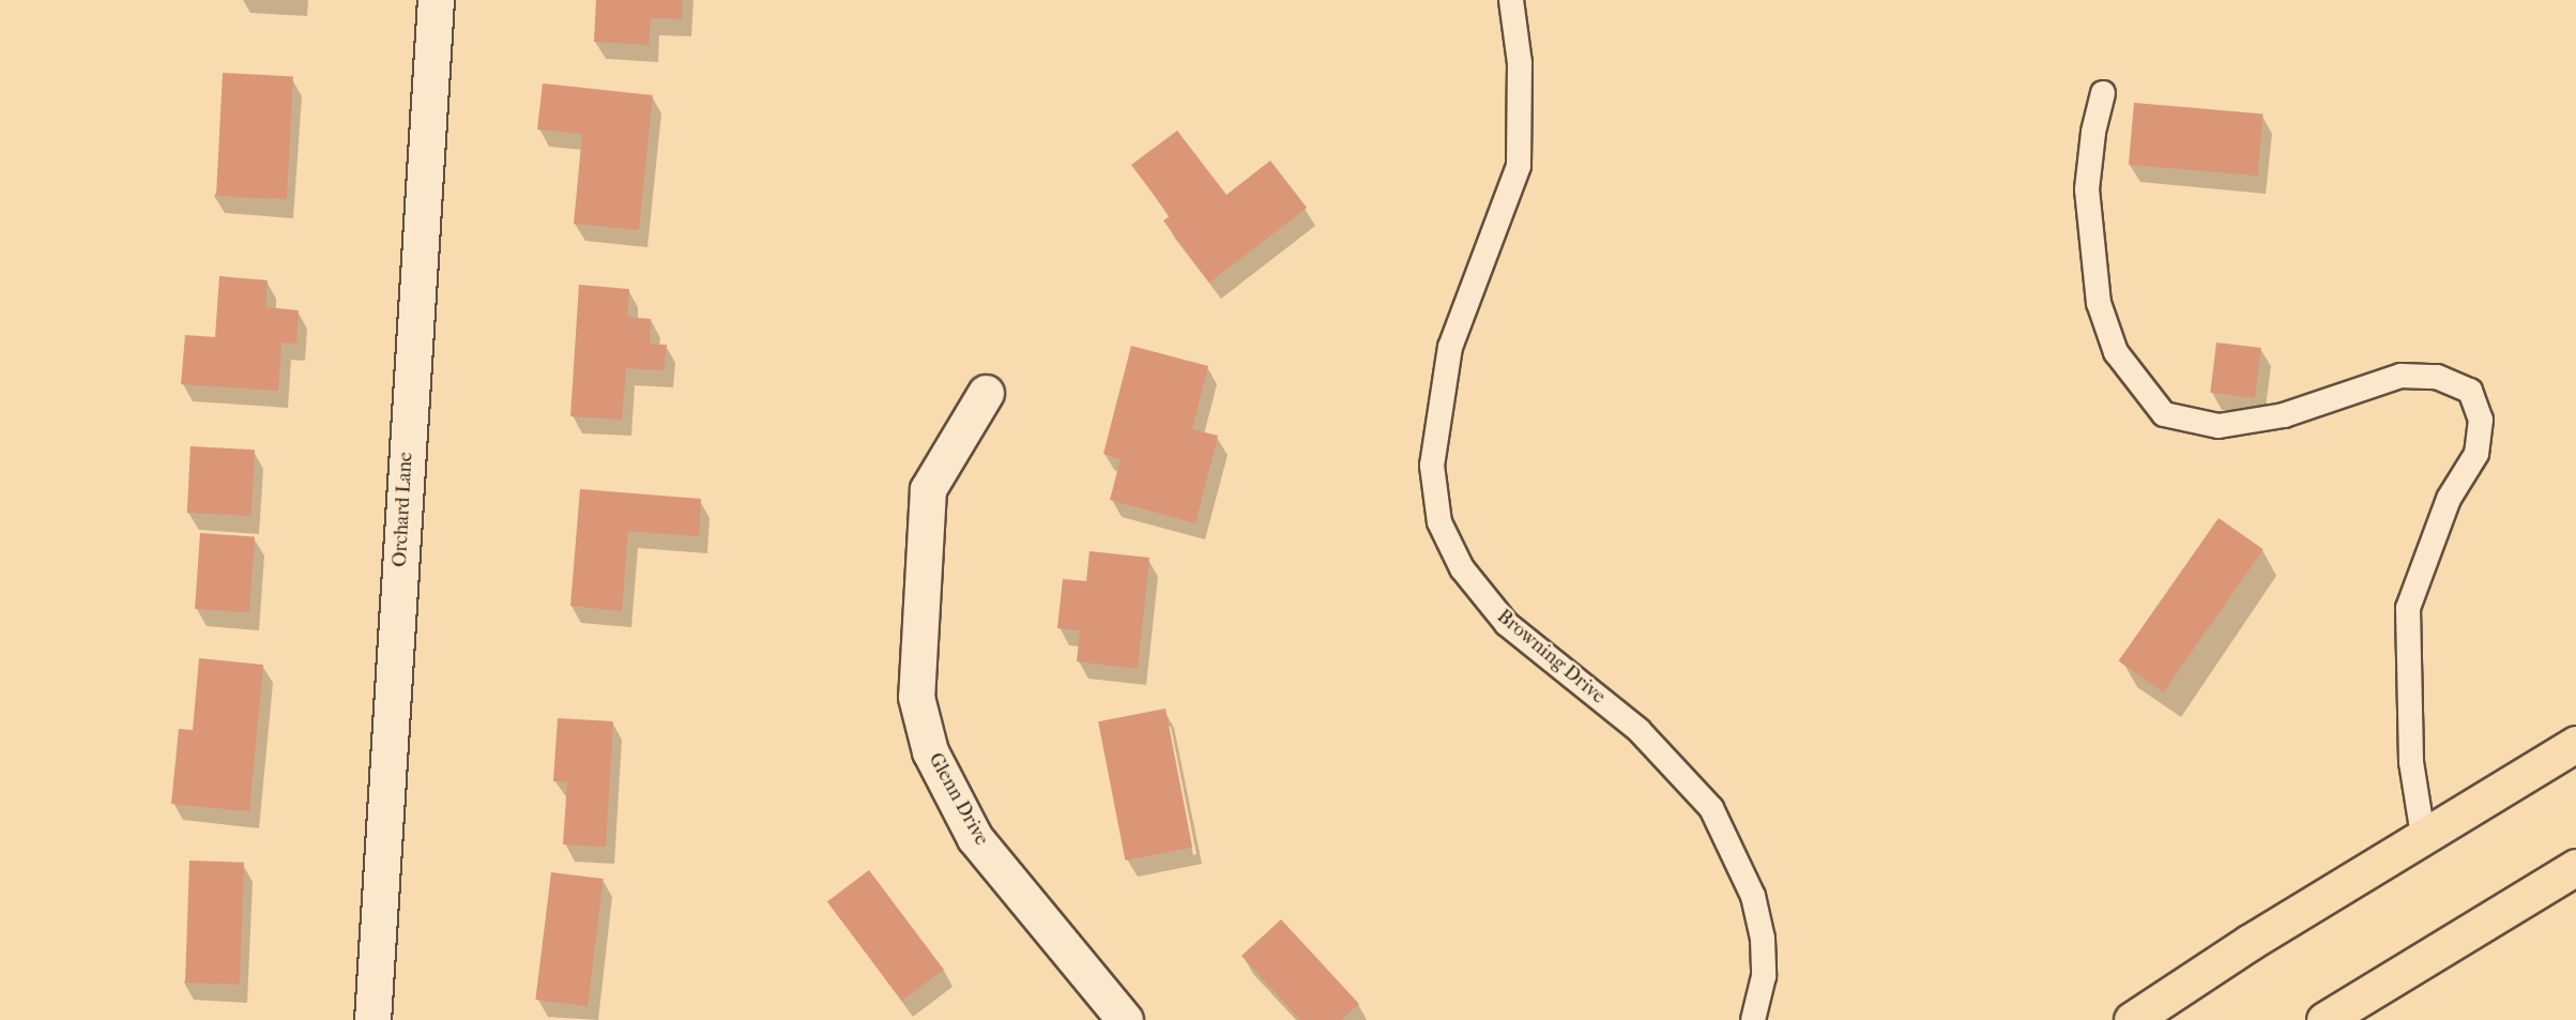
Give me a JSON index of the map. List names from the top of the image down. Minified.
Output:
{"streets":{"street":["Orchard Lane","Glenn Drive"],"lane":["Browning Drive"]}}
